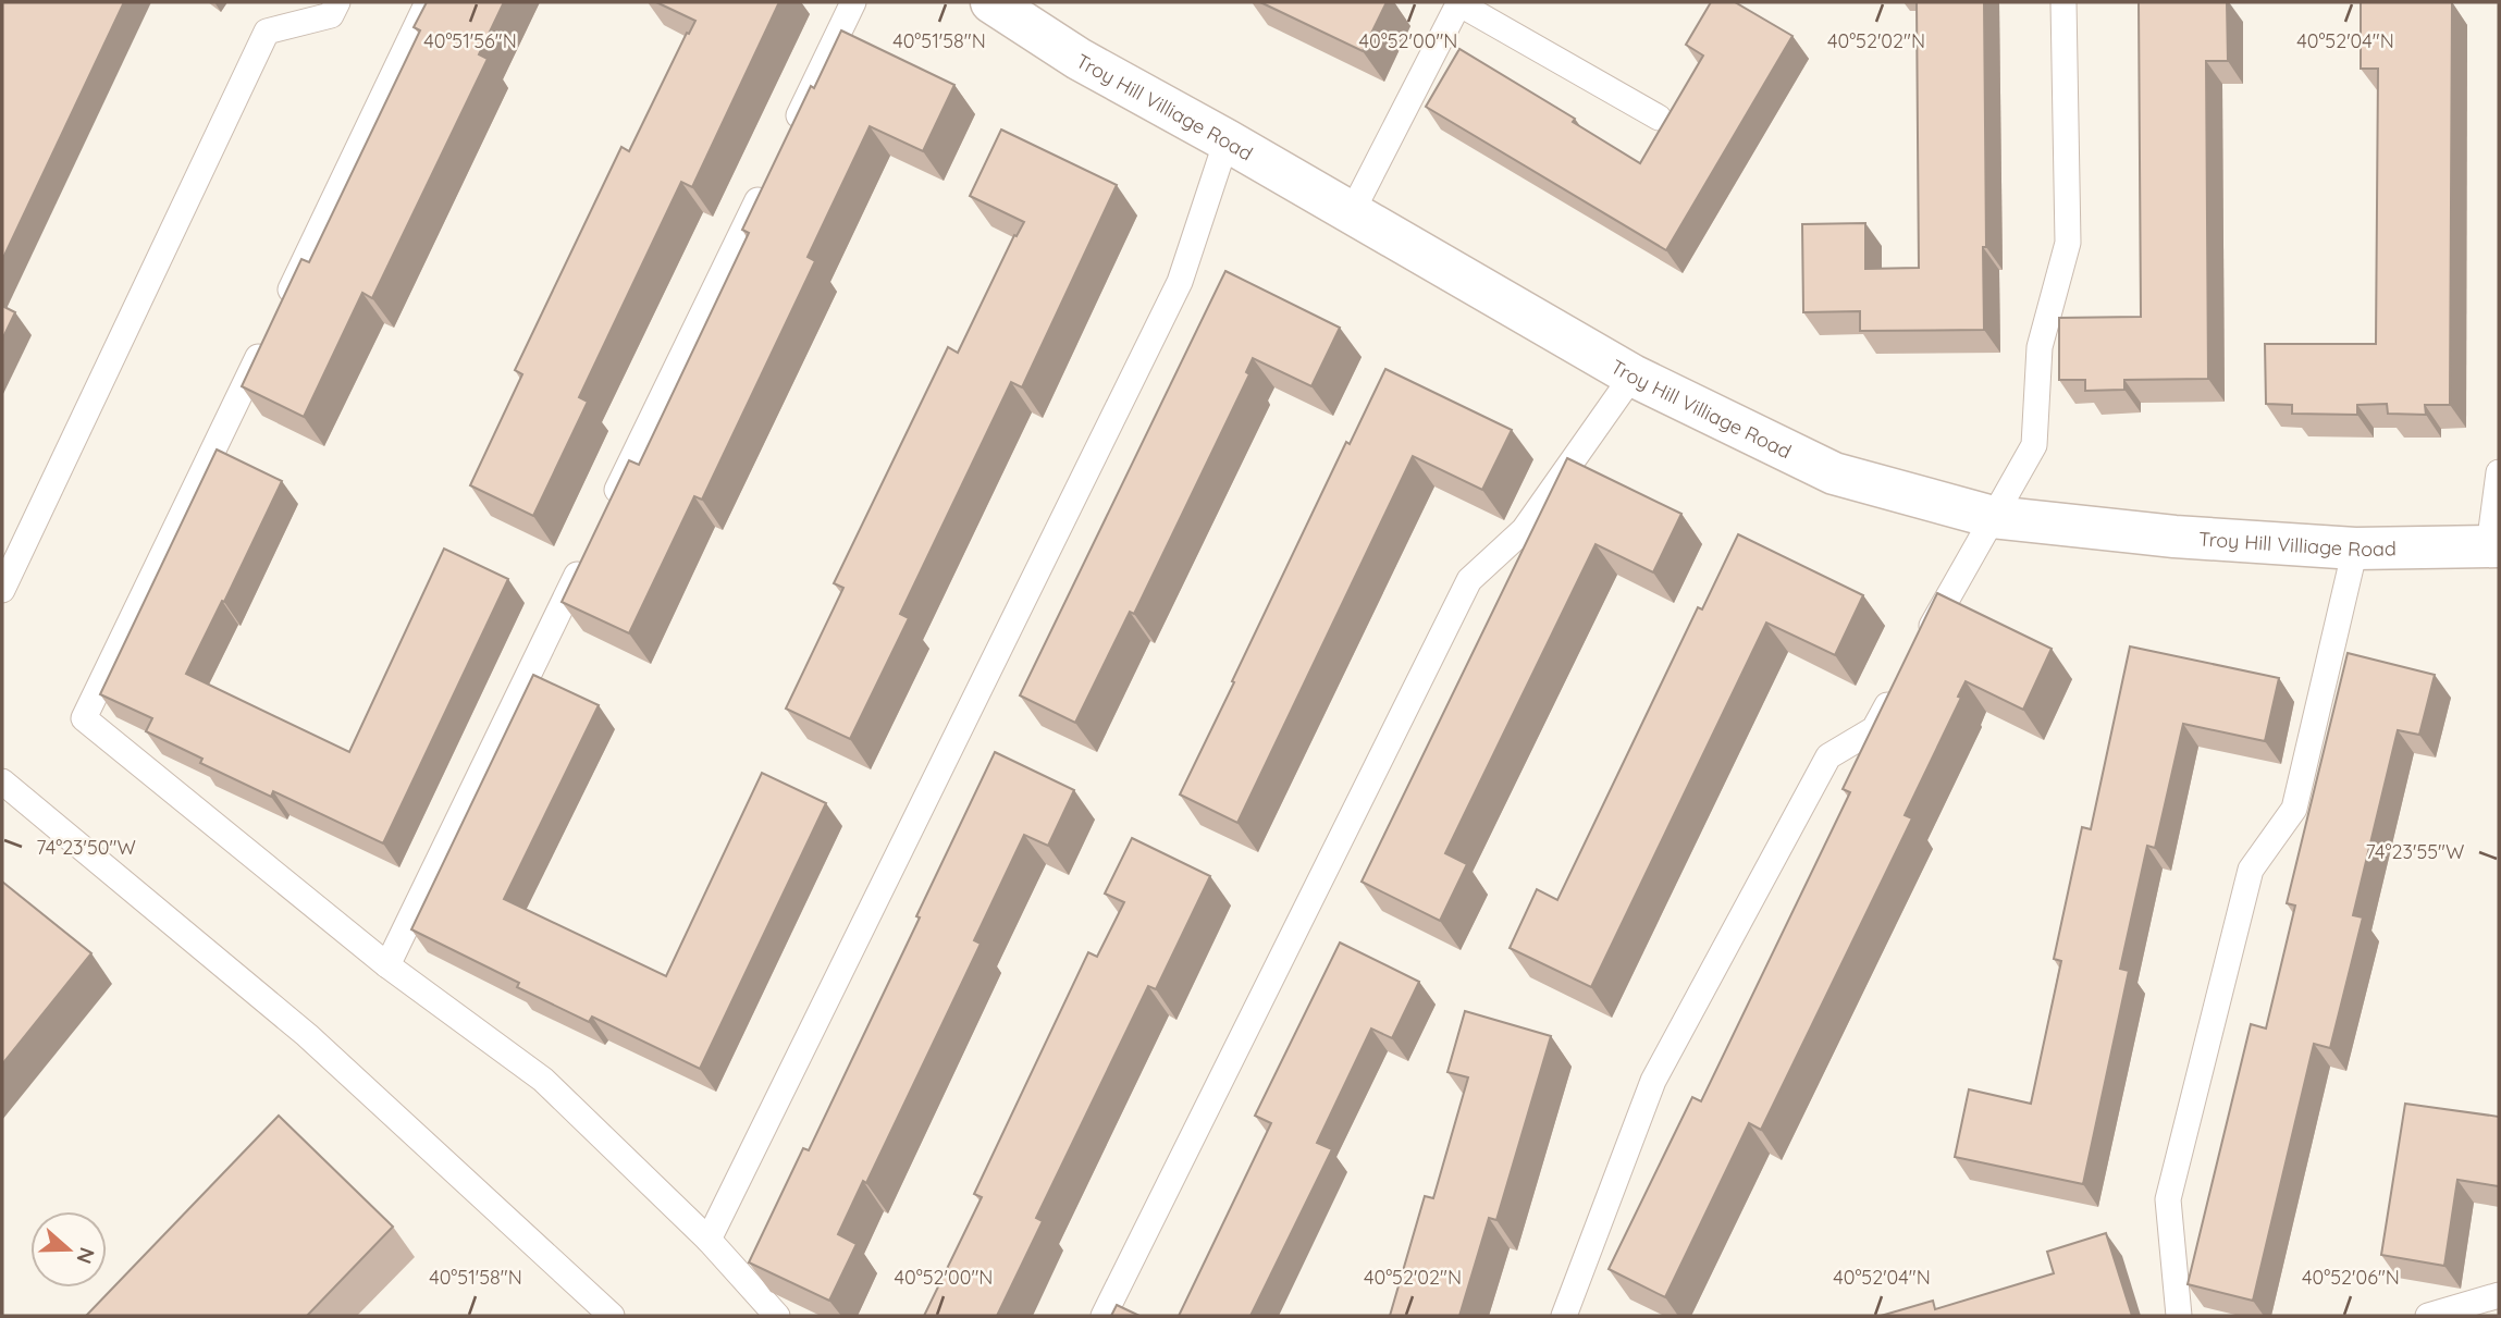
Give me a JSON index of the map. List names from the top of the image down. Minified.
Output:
{"streets":{"street":["Troy Hill Villiage Road"]},"north":"right","coordinates":["40°51'56\"N","40°51'58\"N","40°52'00\"N","40°52'02\"N","40°52'04\"N","74°23'50\"W","74°23'55\"W","40°52'06\"N"]}
